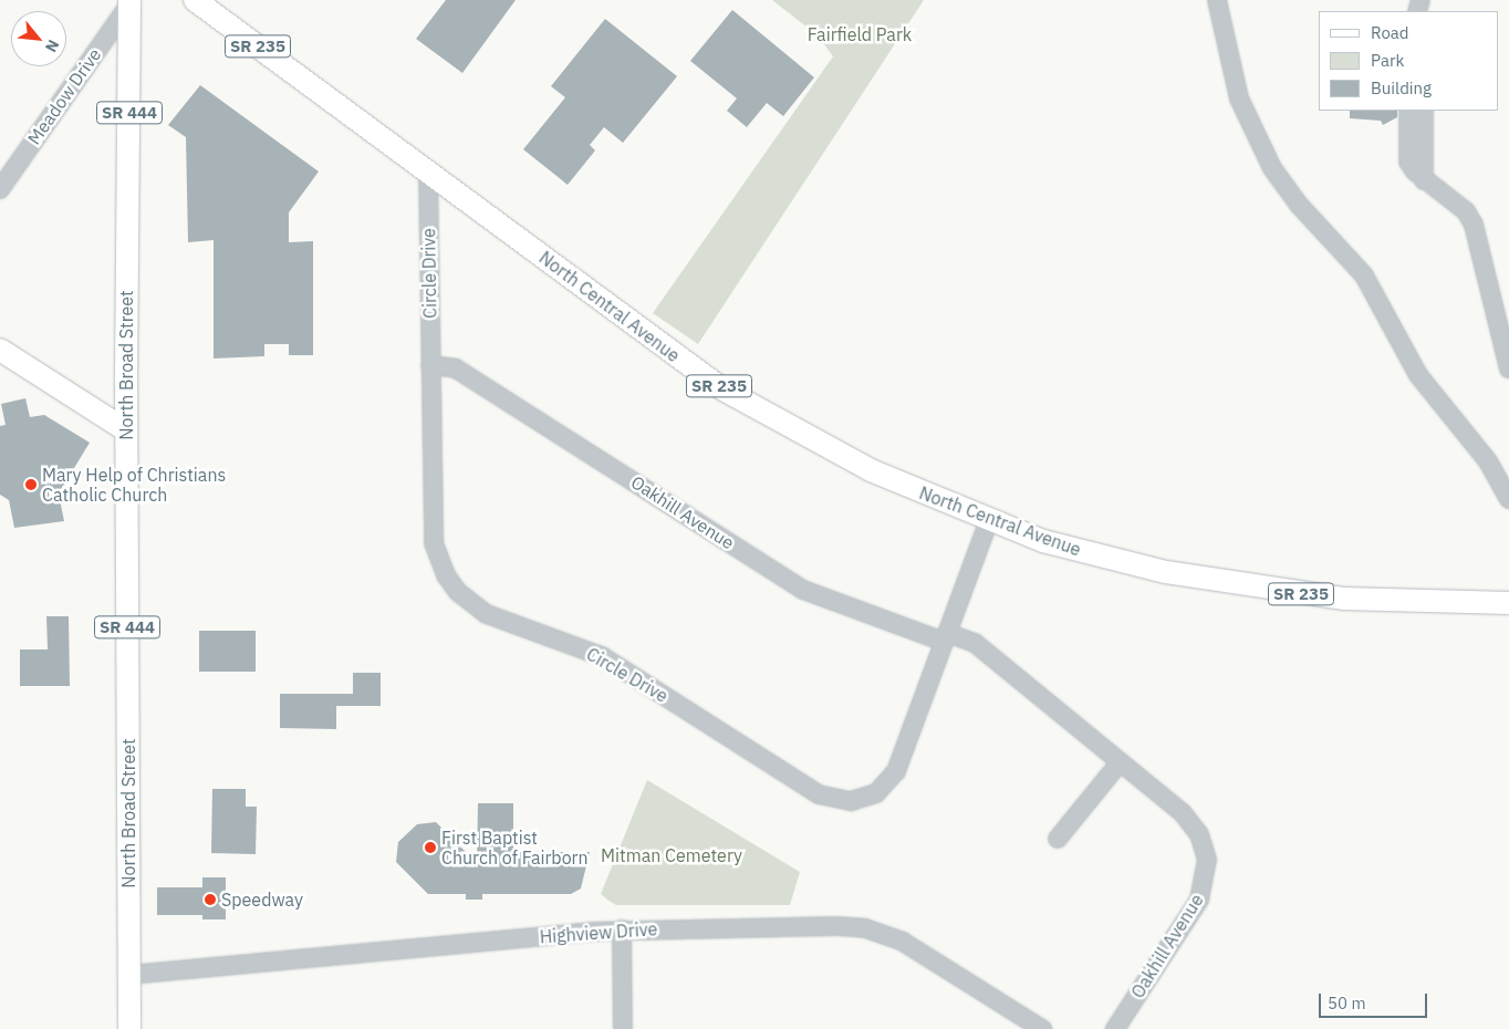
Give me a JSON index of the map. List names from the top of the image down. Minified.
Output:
{"streets":{"main road":["SR 235","SR 444","North Central Avenue","North Broad Street"],"street":["Meadow Drive","Circle Drive","Oakhill Avenue","Highview Drive"]},"crossings":[["Meadow Drive","North Broad Street"],["Circle Drive","North Central Avenue"],["Circle Drive","Oakhill Avenue"],["North Broad Street","Highview Drive"]],"parks":["Fairfield Park","Mitman Cemetery"],"places":["Mary Help of Christians Catholic Church","First Baptist Church of Fairborn","Speedway"],"legend":["Road","Park","Building"],"scale_bar":"50 m","north":"bottom right"}
